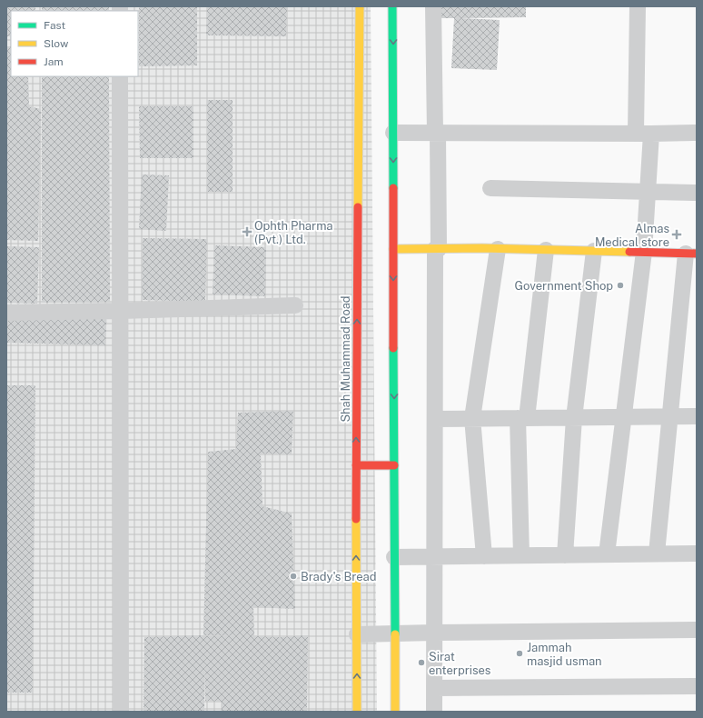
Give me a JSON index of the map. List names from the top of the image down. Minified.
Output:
{"streets":{"street":["Shah Muhammad Road"]},"places":{"health":["Ophth Pharma (Pvt.) Ltd.","Almas Medical store"],"other":["Government Shop","Brady's Bread","Jammah masjid usman","Sirat enterprises"]},"legend":["Fast","Slow","Jam"]}
